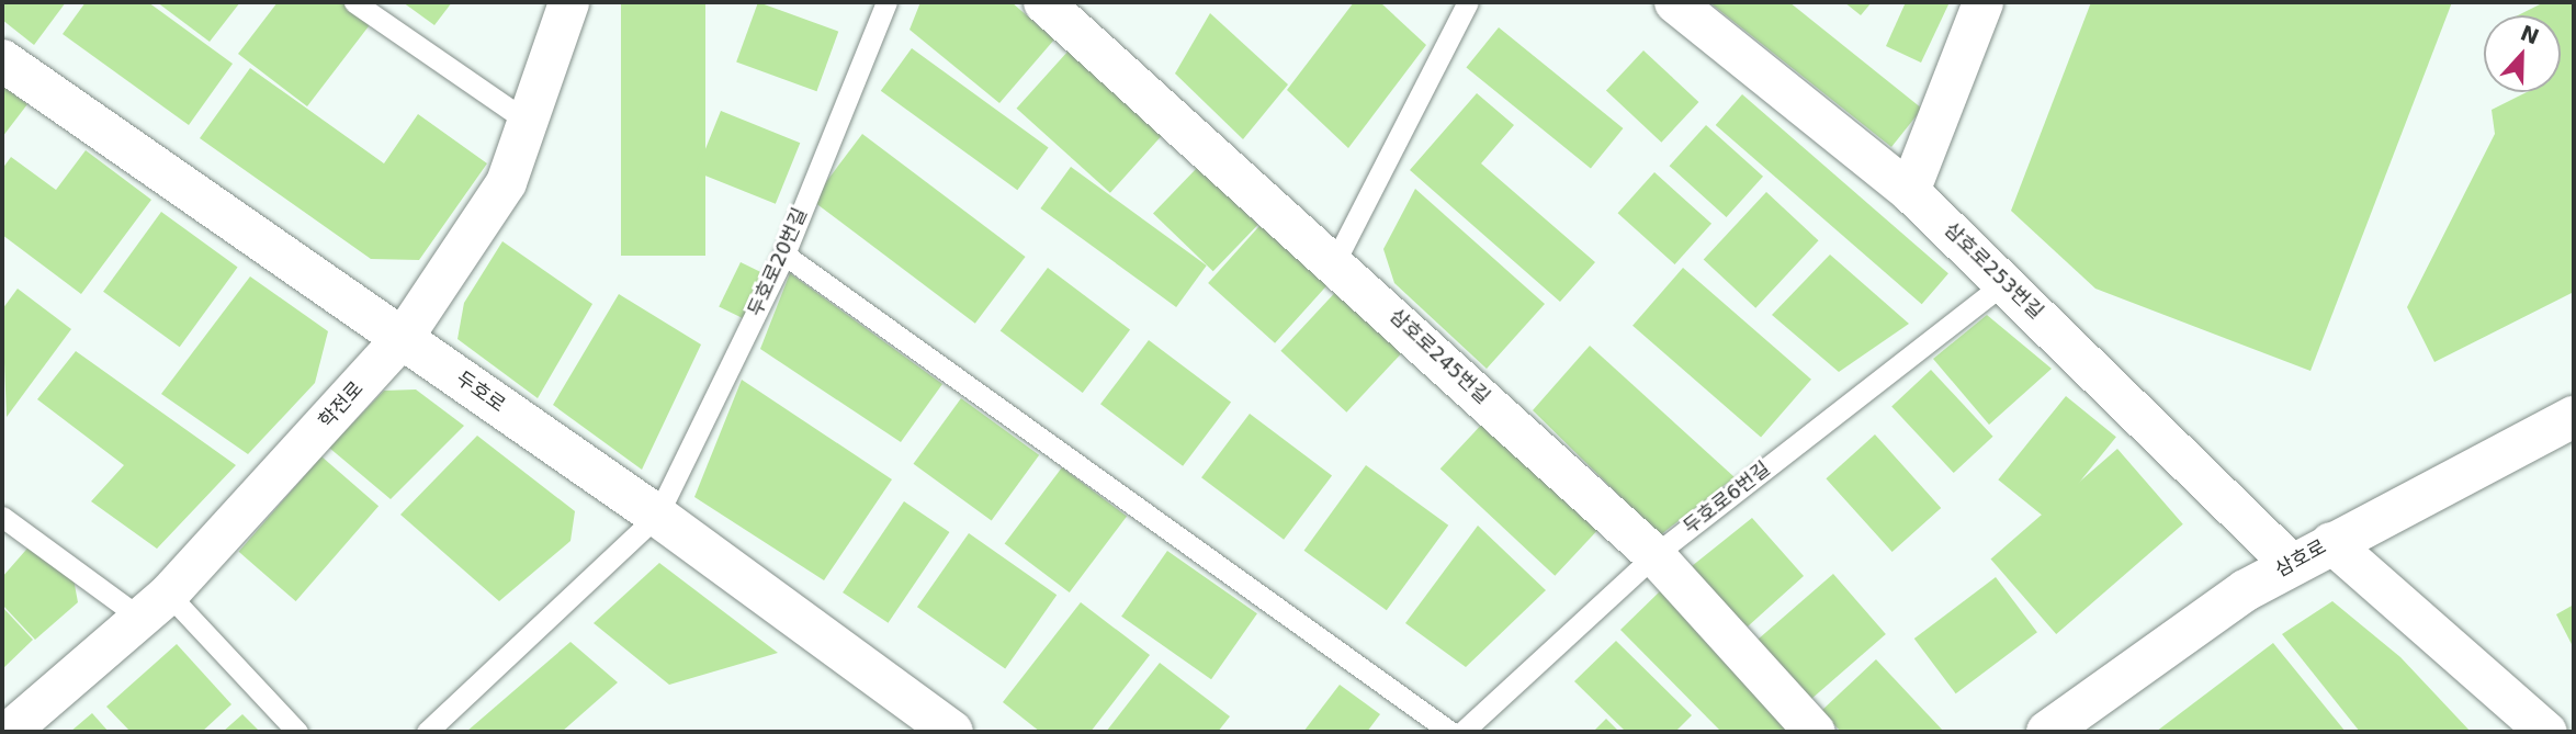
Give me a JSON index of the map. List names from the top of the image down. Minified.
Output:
{"streets":{"street":["삼호로253번길","삼호로245번길","두호로","학전로","삼호로"],"lane":["두호로20번길","두호로6번길"]},"crossings":[["두호로20번길","두호로"],["삼호로253번길","두호로6번길"],["삼호로253번길","삼호로"],["삼호로245번길","두호로6번길"],["두호로","학전로"]],"north":"top"}
